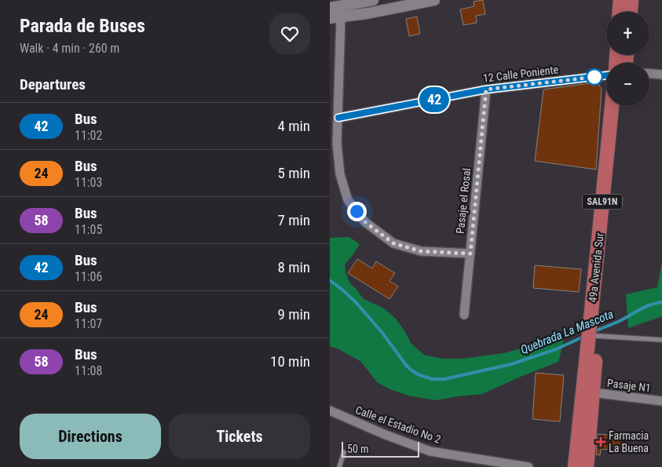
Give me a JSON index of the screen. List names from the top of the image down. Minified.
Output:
{"streets":{"main road":["SAL91N","49a Avenida Sur"],"street":["12 Calle Poniente","Pasaje el Rosal","Pasaje N1","Calle el Estadio No 2"]},"crossings":[["12 Calle Poniente","Pasaje el Rosal"],["49a Avenida Sur","Pasaje N1"]],"water":["Quebrada La Mascota"],"places":{"health":["Farmacia La Buena"]},"lines":["bus line 42"],"scale_bar":"50 m","page":{"heading":[["Parada de Buses","Walk · 4 min · 260 m"],"Departures"],"on_map":"42","map_buttons":["+","−"],"list":[{"mark":"42","name":"Bus","note":"11:02","value":"4 min"},{"mark":"24","name":"Bus","note":"11:03","value":"5 min"},{"mark":"58","name":"Bus","note":"11:05","value":"7 min"},{"mark":"42","name":"Bus","note":"11:06","value":"8 min"},{"mark":"24","name":"Bus","note":"11:07","value":"9 min"},{"mark":"58","name":"Bus","note":"11:08","value":"10 min"}],"buttons":["Directions","Tickets"],"scale":"50 m"}}
